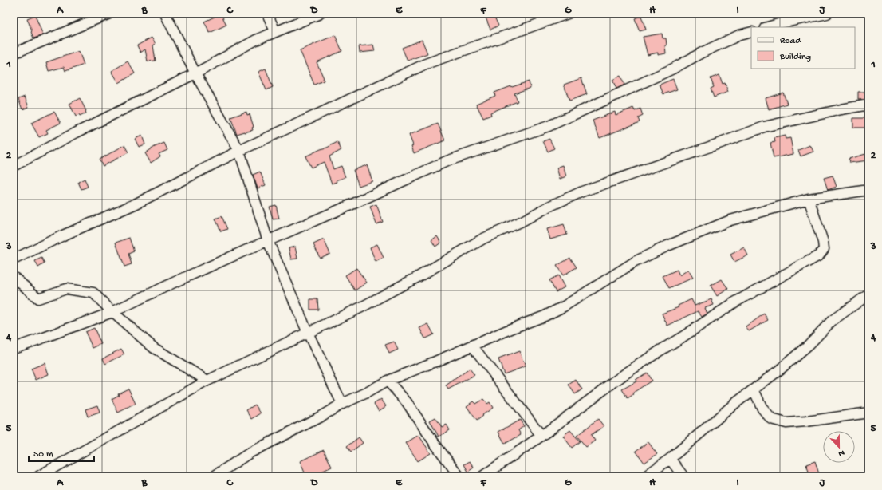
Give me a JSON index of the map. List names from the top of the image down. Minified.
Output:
{"legend":["Road","Building"],"scale_bar":"50 m","north":"bottom","grid":{"columns":["A","B","C","D","E","F","G","H","I","J"],"rows":["1","2","3","4","5"]}}
